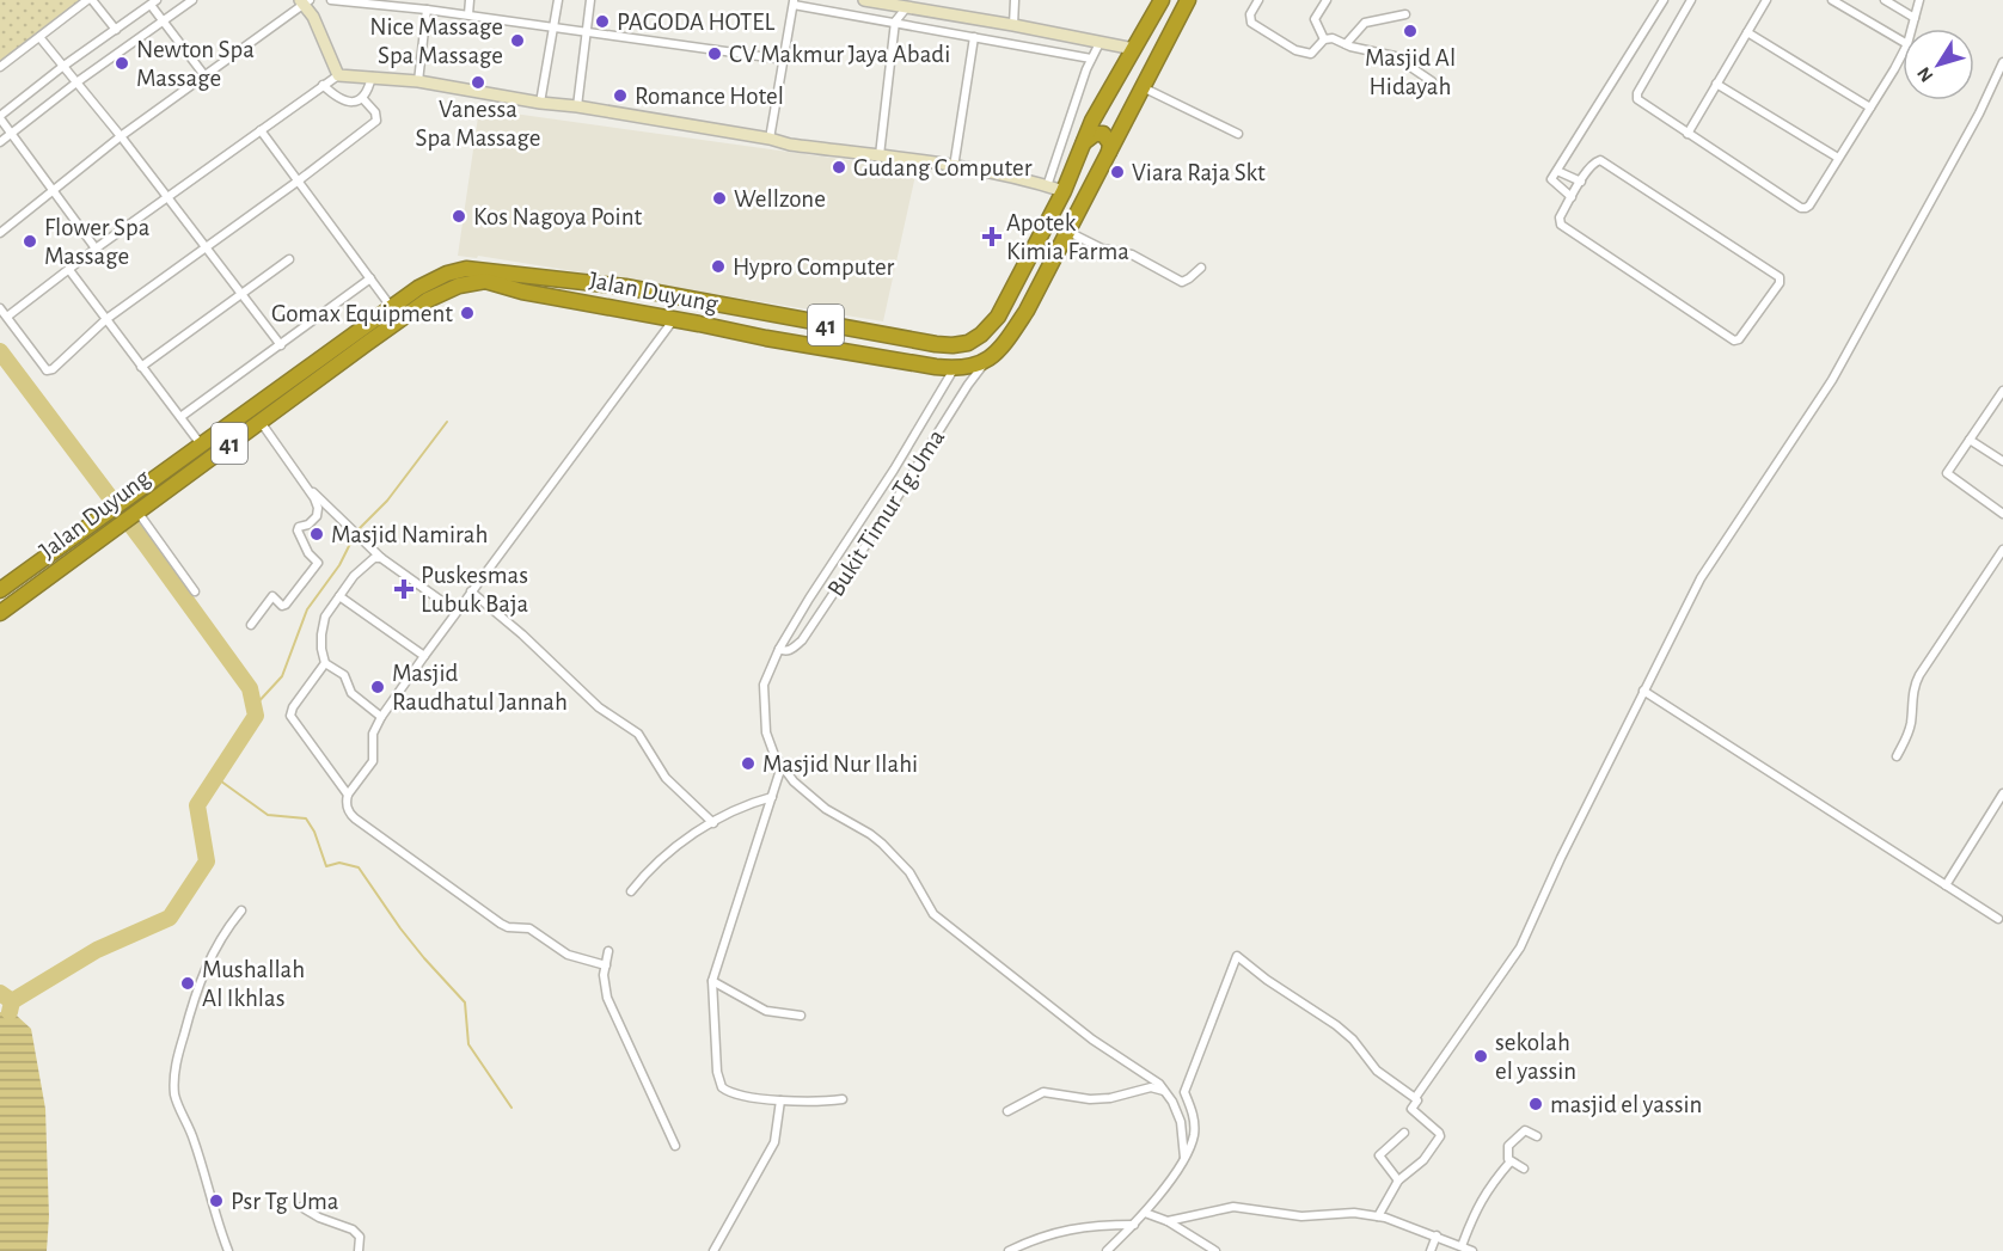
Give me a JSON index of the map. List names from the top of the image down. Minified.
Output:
{"streets":{"highway":["Jalan Duyung","41"],"street":["Bukit Timur Tg.Uma"]},"crossings":[["Jalan Duyung","Bukit Timur Tg.Uma"]],"places":{"other":["PAGODA HOTEL","Masjid Al Hidayah","Nice Massage Spa Massage","CV Makmur Jaya Abadi","Newton Spa Massage","Vanessa Spa Massage","Romance Hotel","Gudang Computer","Viara Raja Skt","Wellzone","Kos Nagoya Point","Flower Spa Massage","Hypro Computer","Gomax Equipment","Masjid Namirah","Masjid Raudhatul Jannah","Masjid Nur Ilahi","Mushallah Al Ikhlas","sekolah el yassin","masjid el yassin","Psr Tg Uma"],"health":["Apotek Kimia Farma","Puskesmas Lubuk Baja"]},"north":"bottom left"}
